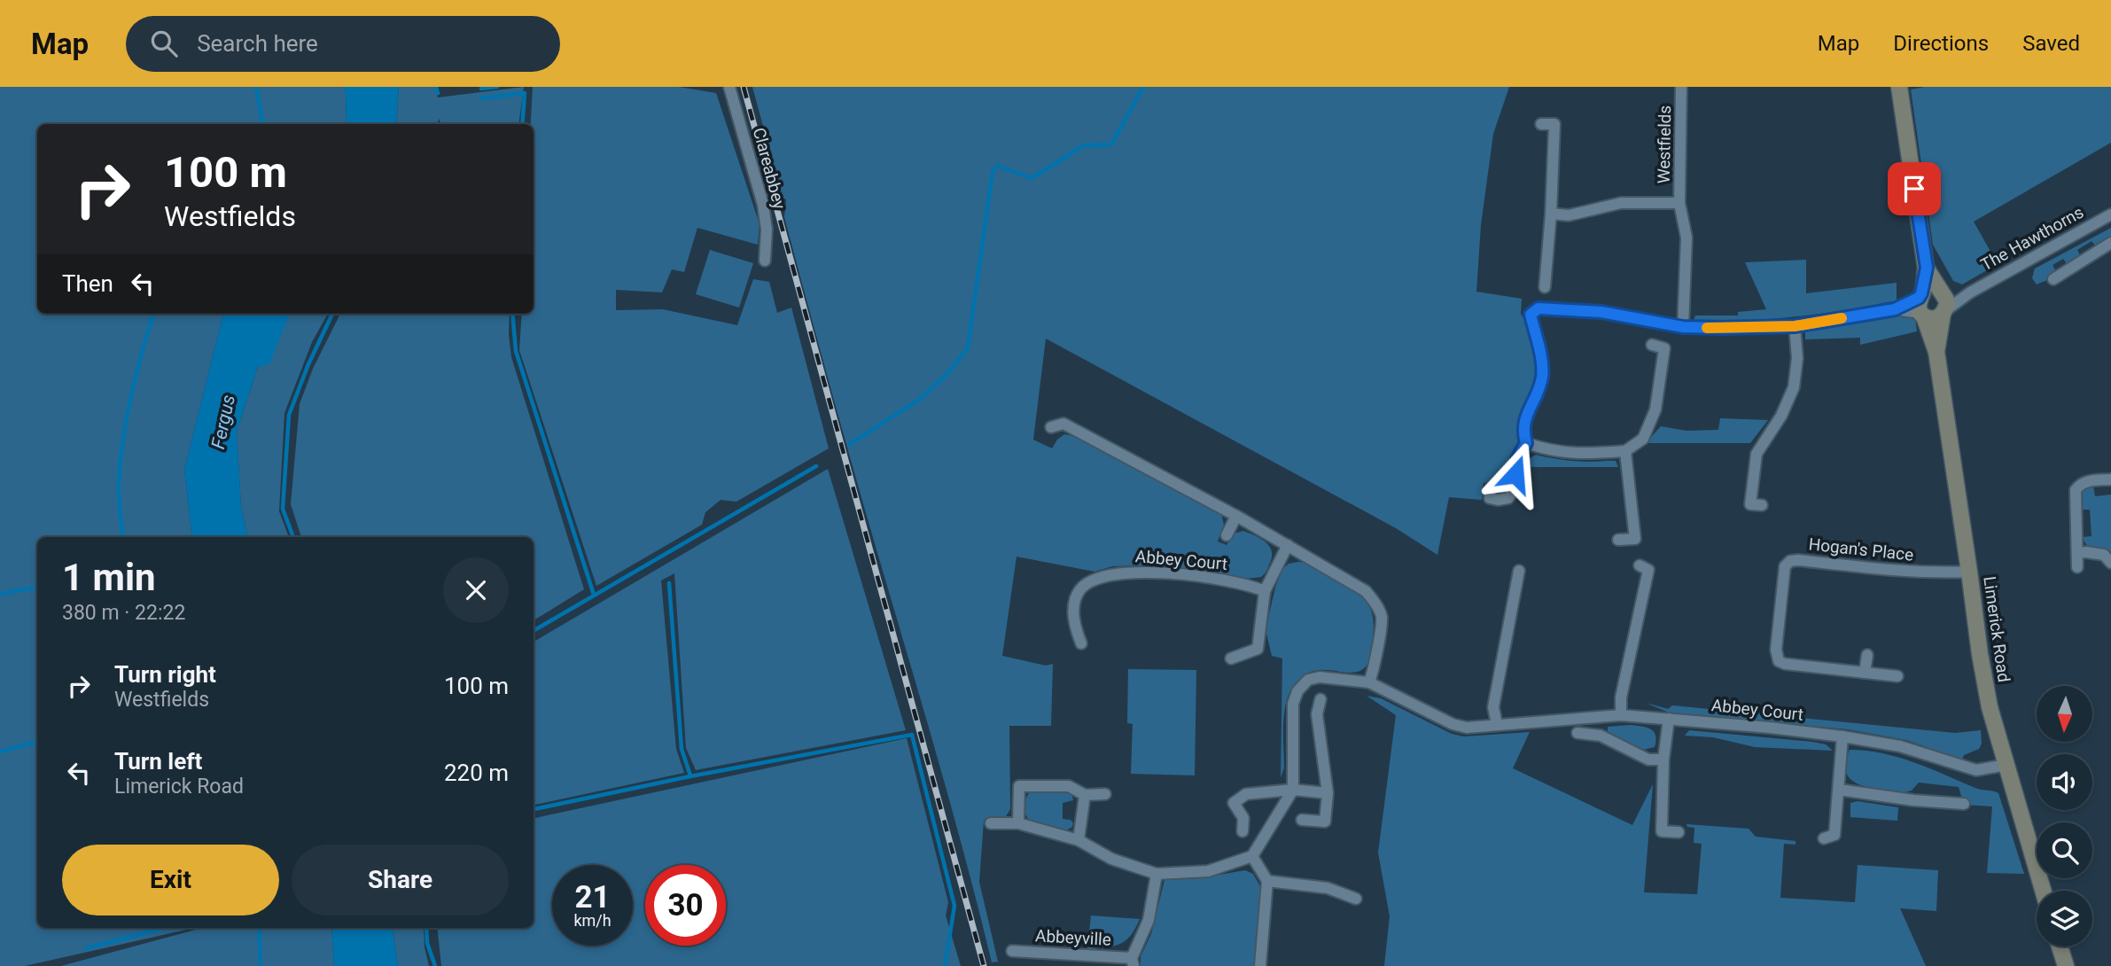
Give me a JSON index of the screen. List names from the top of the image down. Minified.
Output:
{"streets":{"main road":["Limerick Road"],"street":["Westfields","Clareabbey","The Hawthorns","Hogan's Place","Abbey Court","Abbeyville"]},"crossings":[["The Hawthorns","Limerick Road"],["Hogan's Place","Limerick Road"],["Abbey Court","Limerick Road"]],"water":["Fergus"],"north":"bottom","page":{"header":"Map","search":"Search here","nav":["Map","Directions","Saved"],"turn":["100 m","Westfields"],"then":"Then","heading":["1 min","380 m · 22:22"],"list":[{"name":"Turn right","note":"Westfields","value":"100 m"},{"name":"Turn left","note":"Limerick Road","value":"220 m"}],"buttons":["Exit","Share"],"speed":"21 km/h","limit":"30"}}
